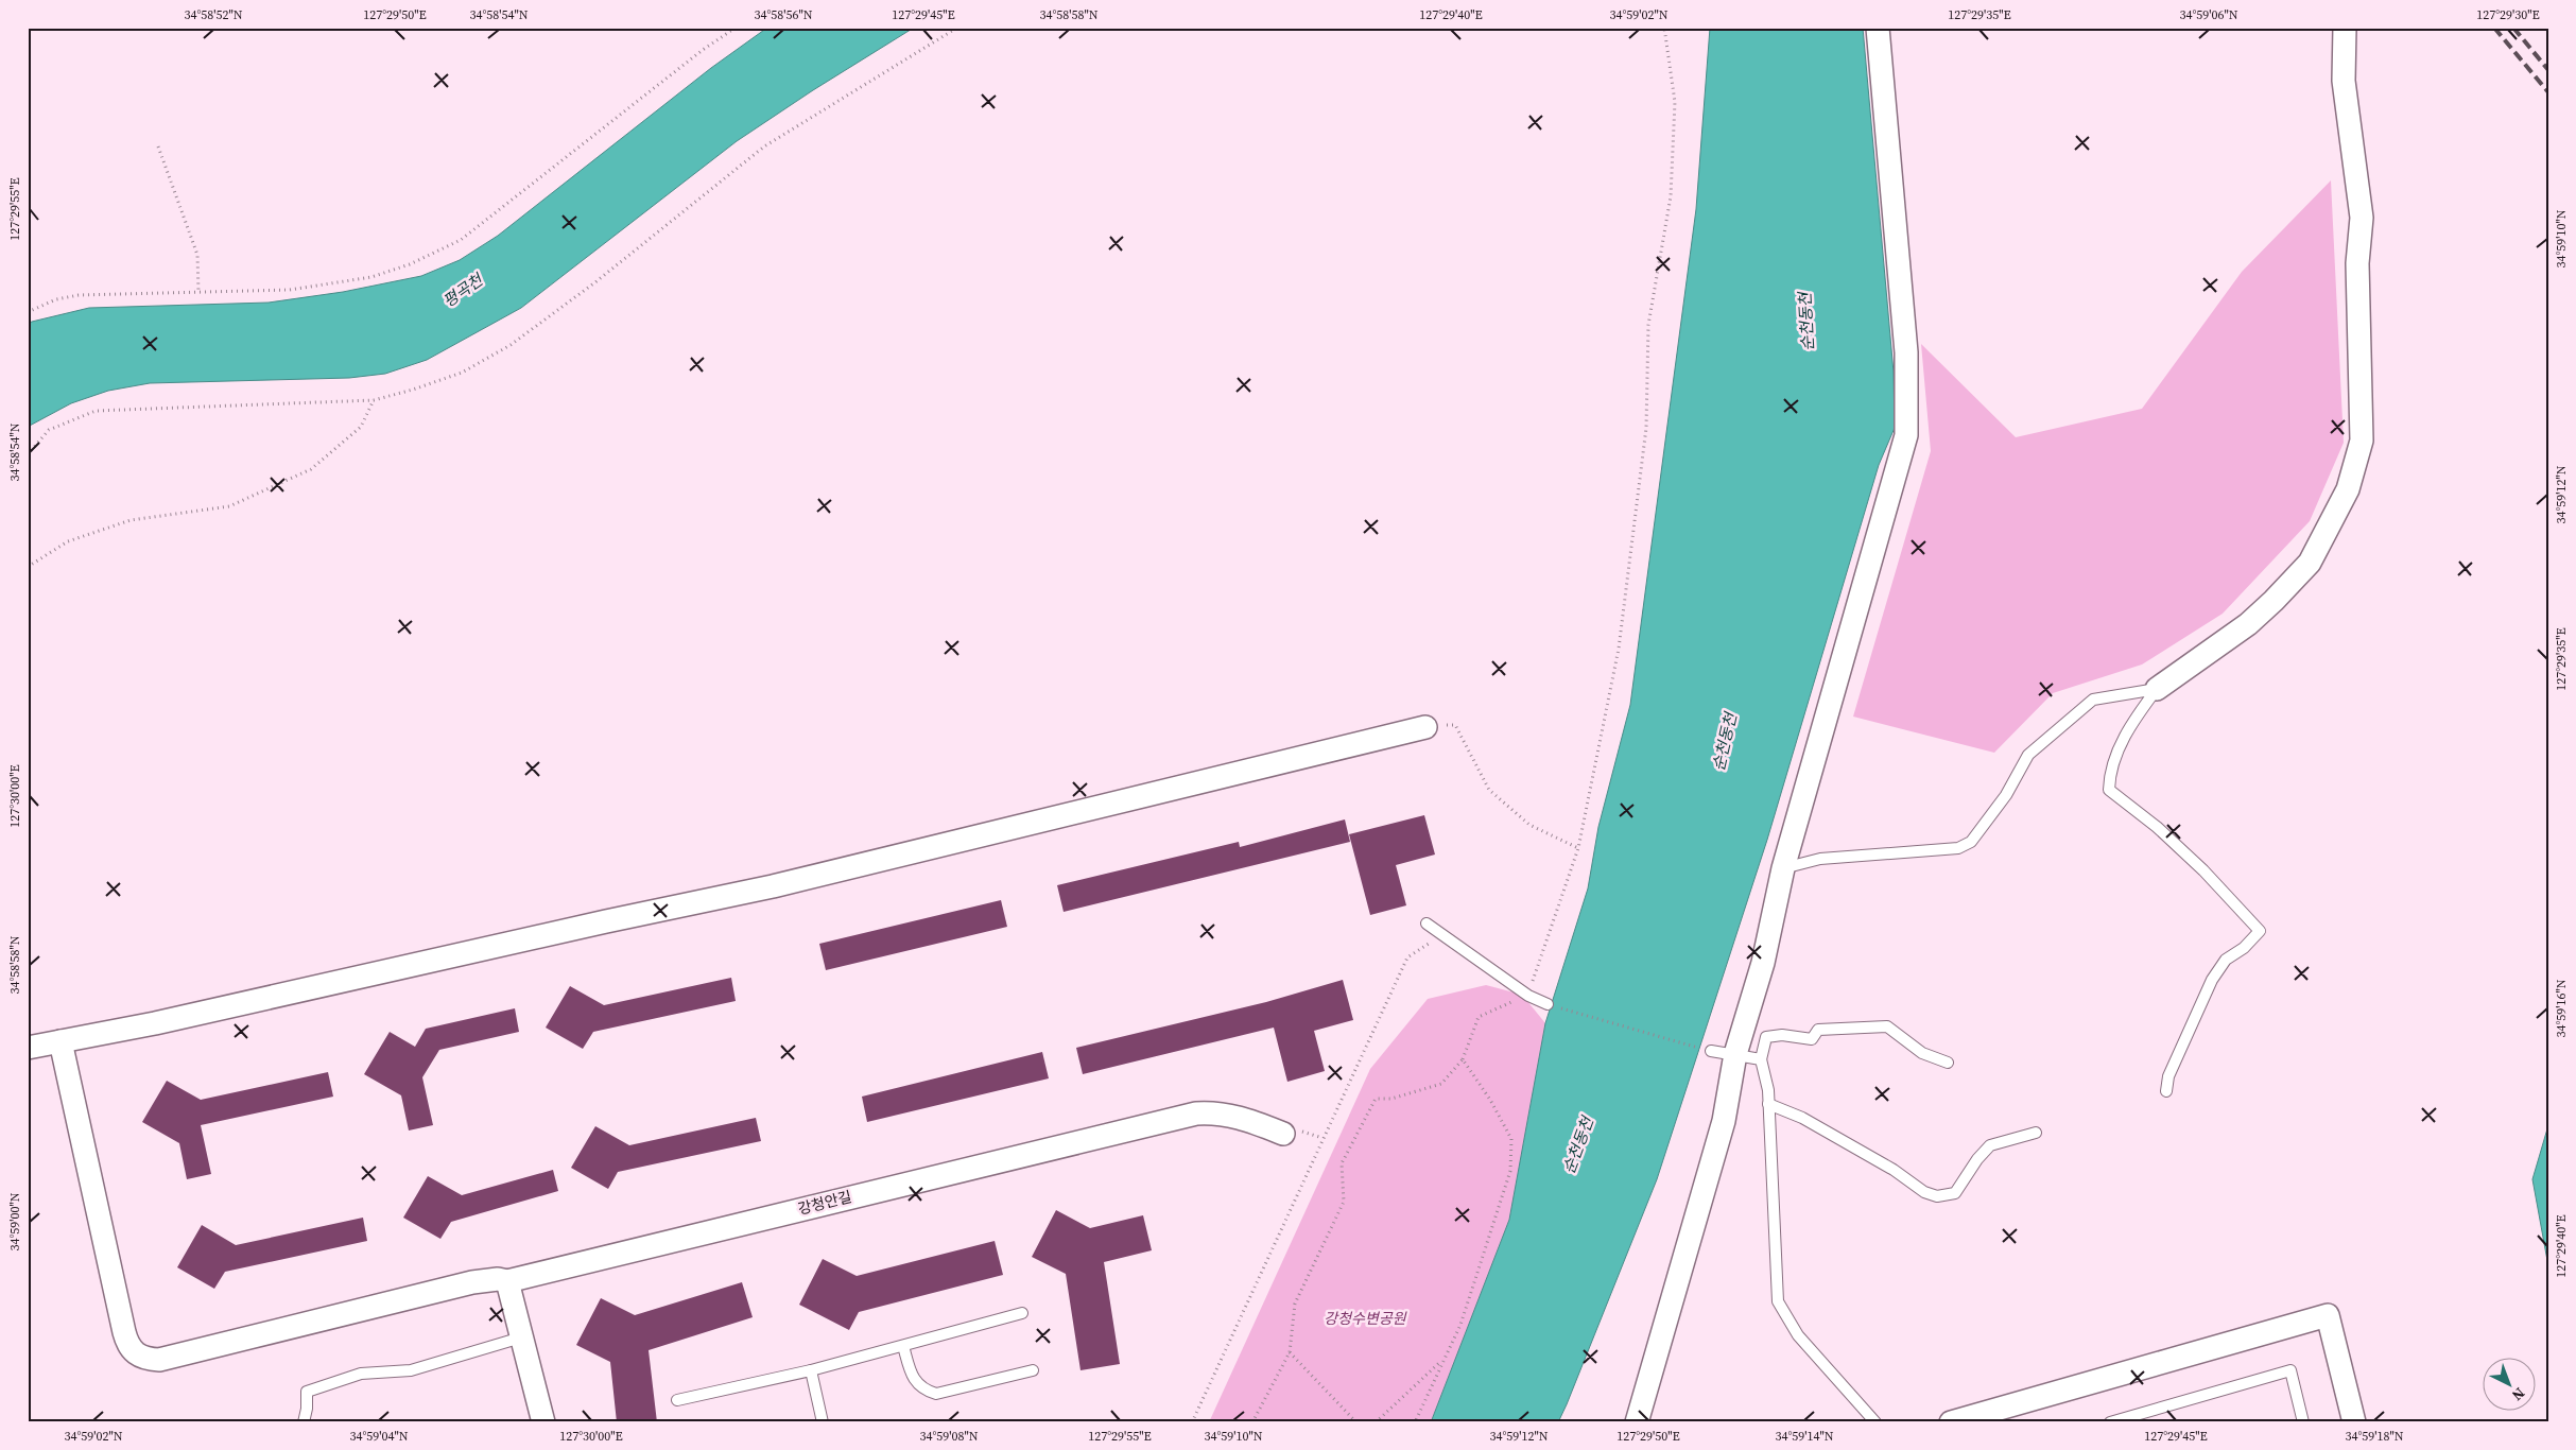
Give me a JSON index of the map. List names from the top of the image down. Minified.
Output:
{"streets":{"street":["강청안길"]},"water":["평곡천","순천동천"],"parks":["강청수변공원"],"north":"bottom right","coordinates":["34°58'52\"N","127°29'50\"E","34°58'54\"N","34°58'56\"N","127°29'45\"E","34°58'58\"N","127°29'40\"E","34°59'02\"N","127°29'35\"E","34°59'06\"N","127°29'30\"E","127°29'55\"E","34°59'10\"N","34°59'12\"N","127°30'00\"E","34°59'16\"N","34°59'00\"N","34°59'04\"N","34°59'08\"N","34°59'14\"N","34°59'18\"N"]}
